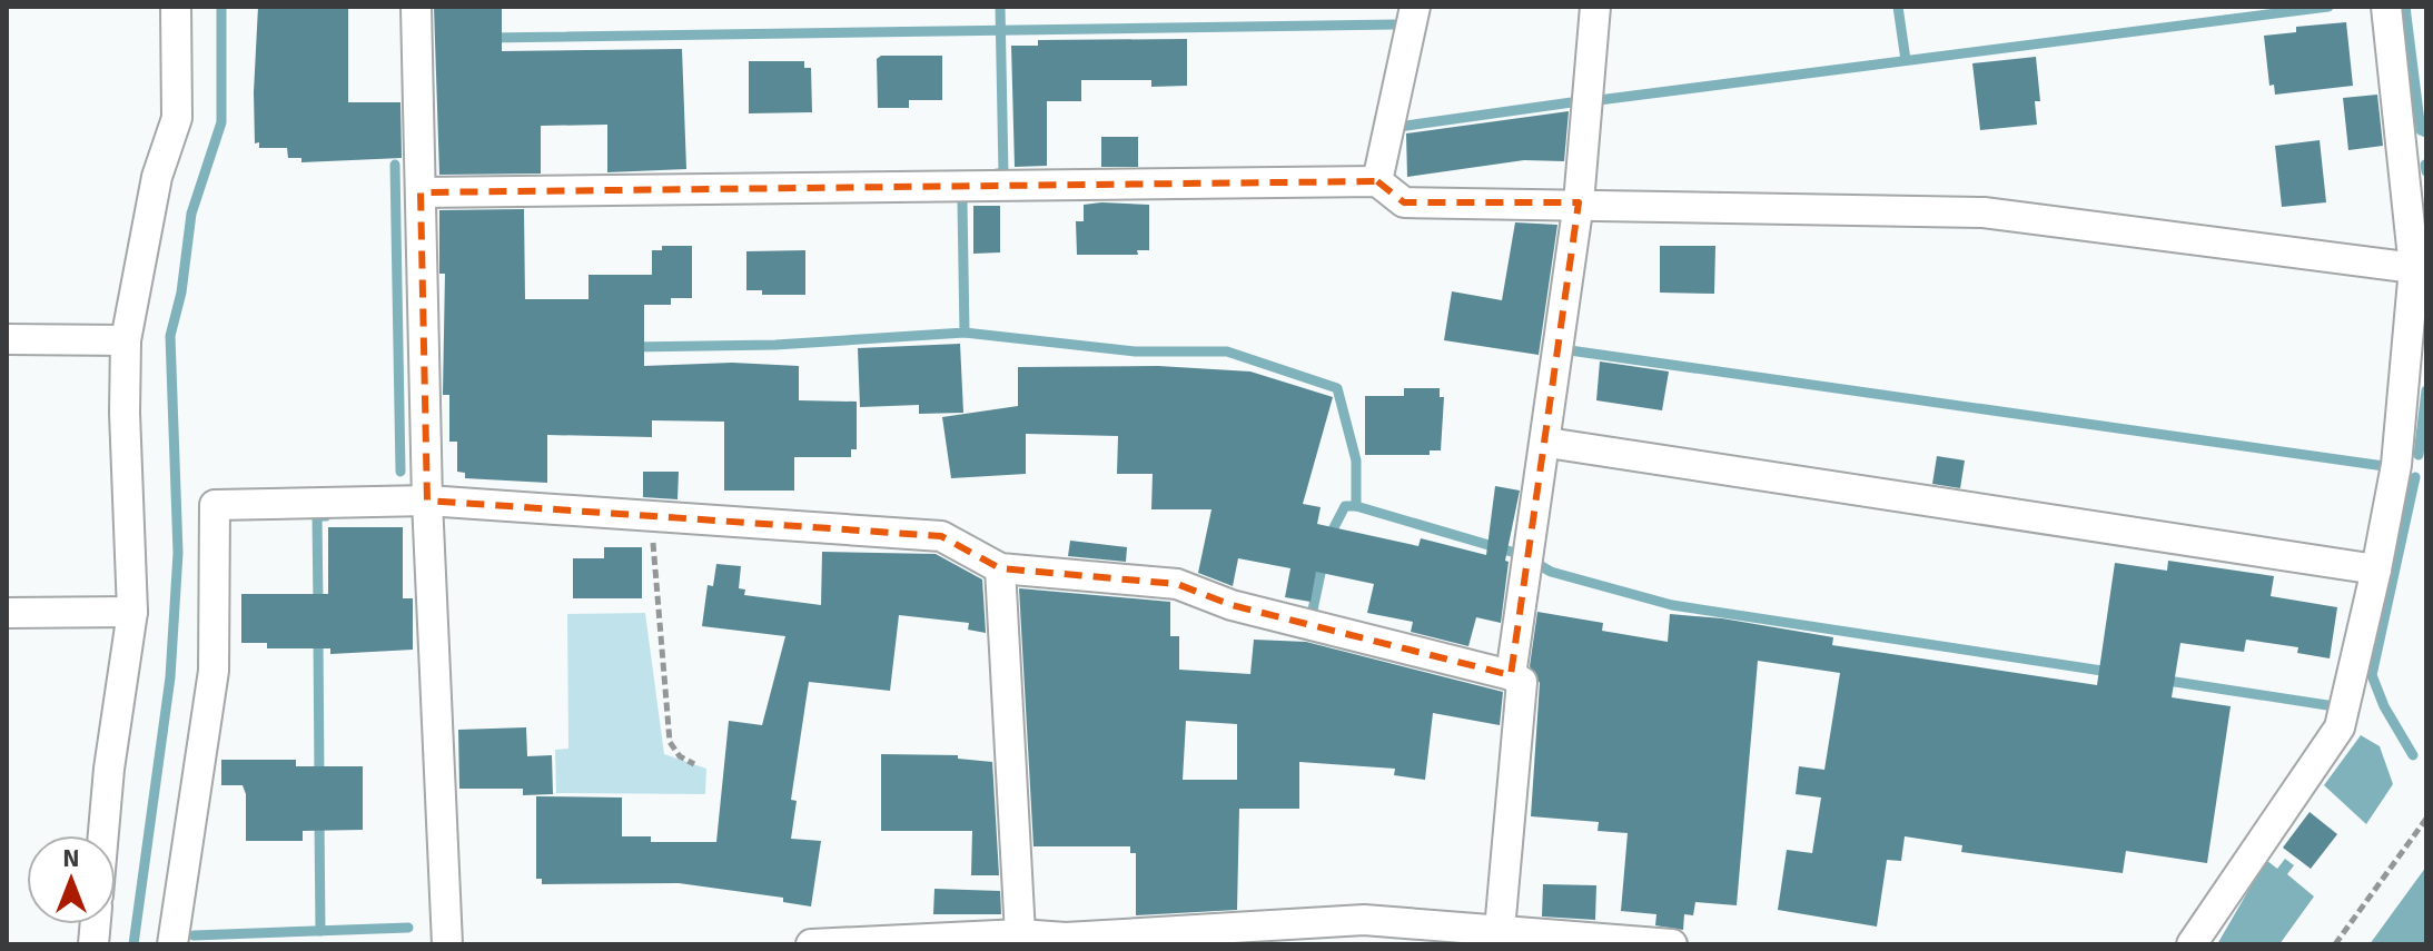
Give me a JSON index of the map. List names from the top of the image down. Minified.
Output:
{"north":"top"}
